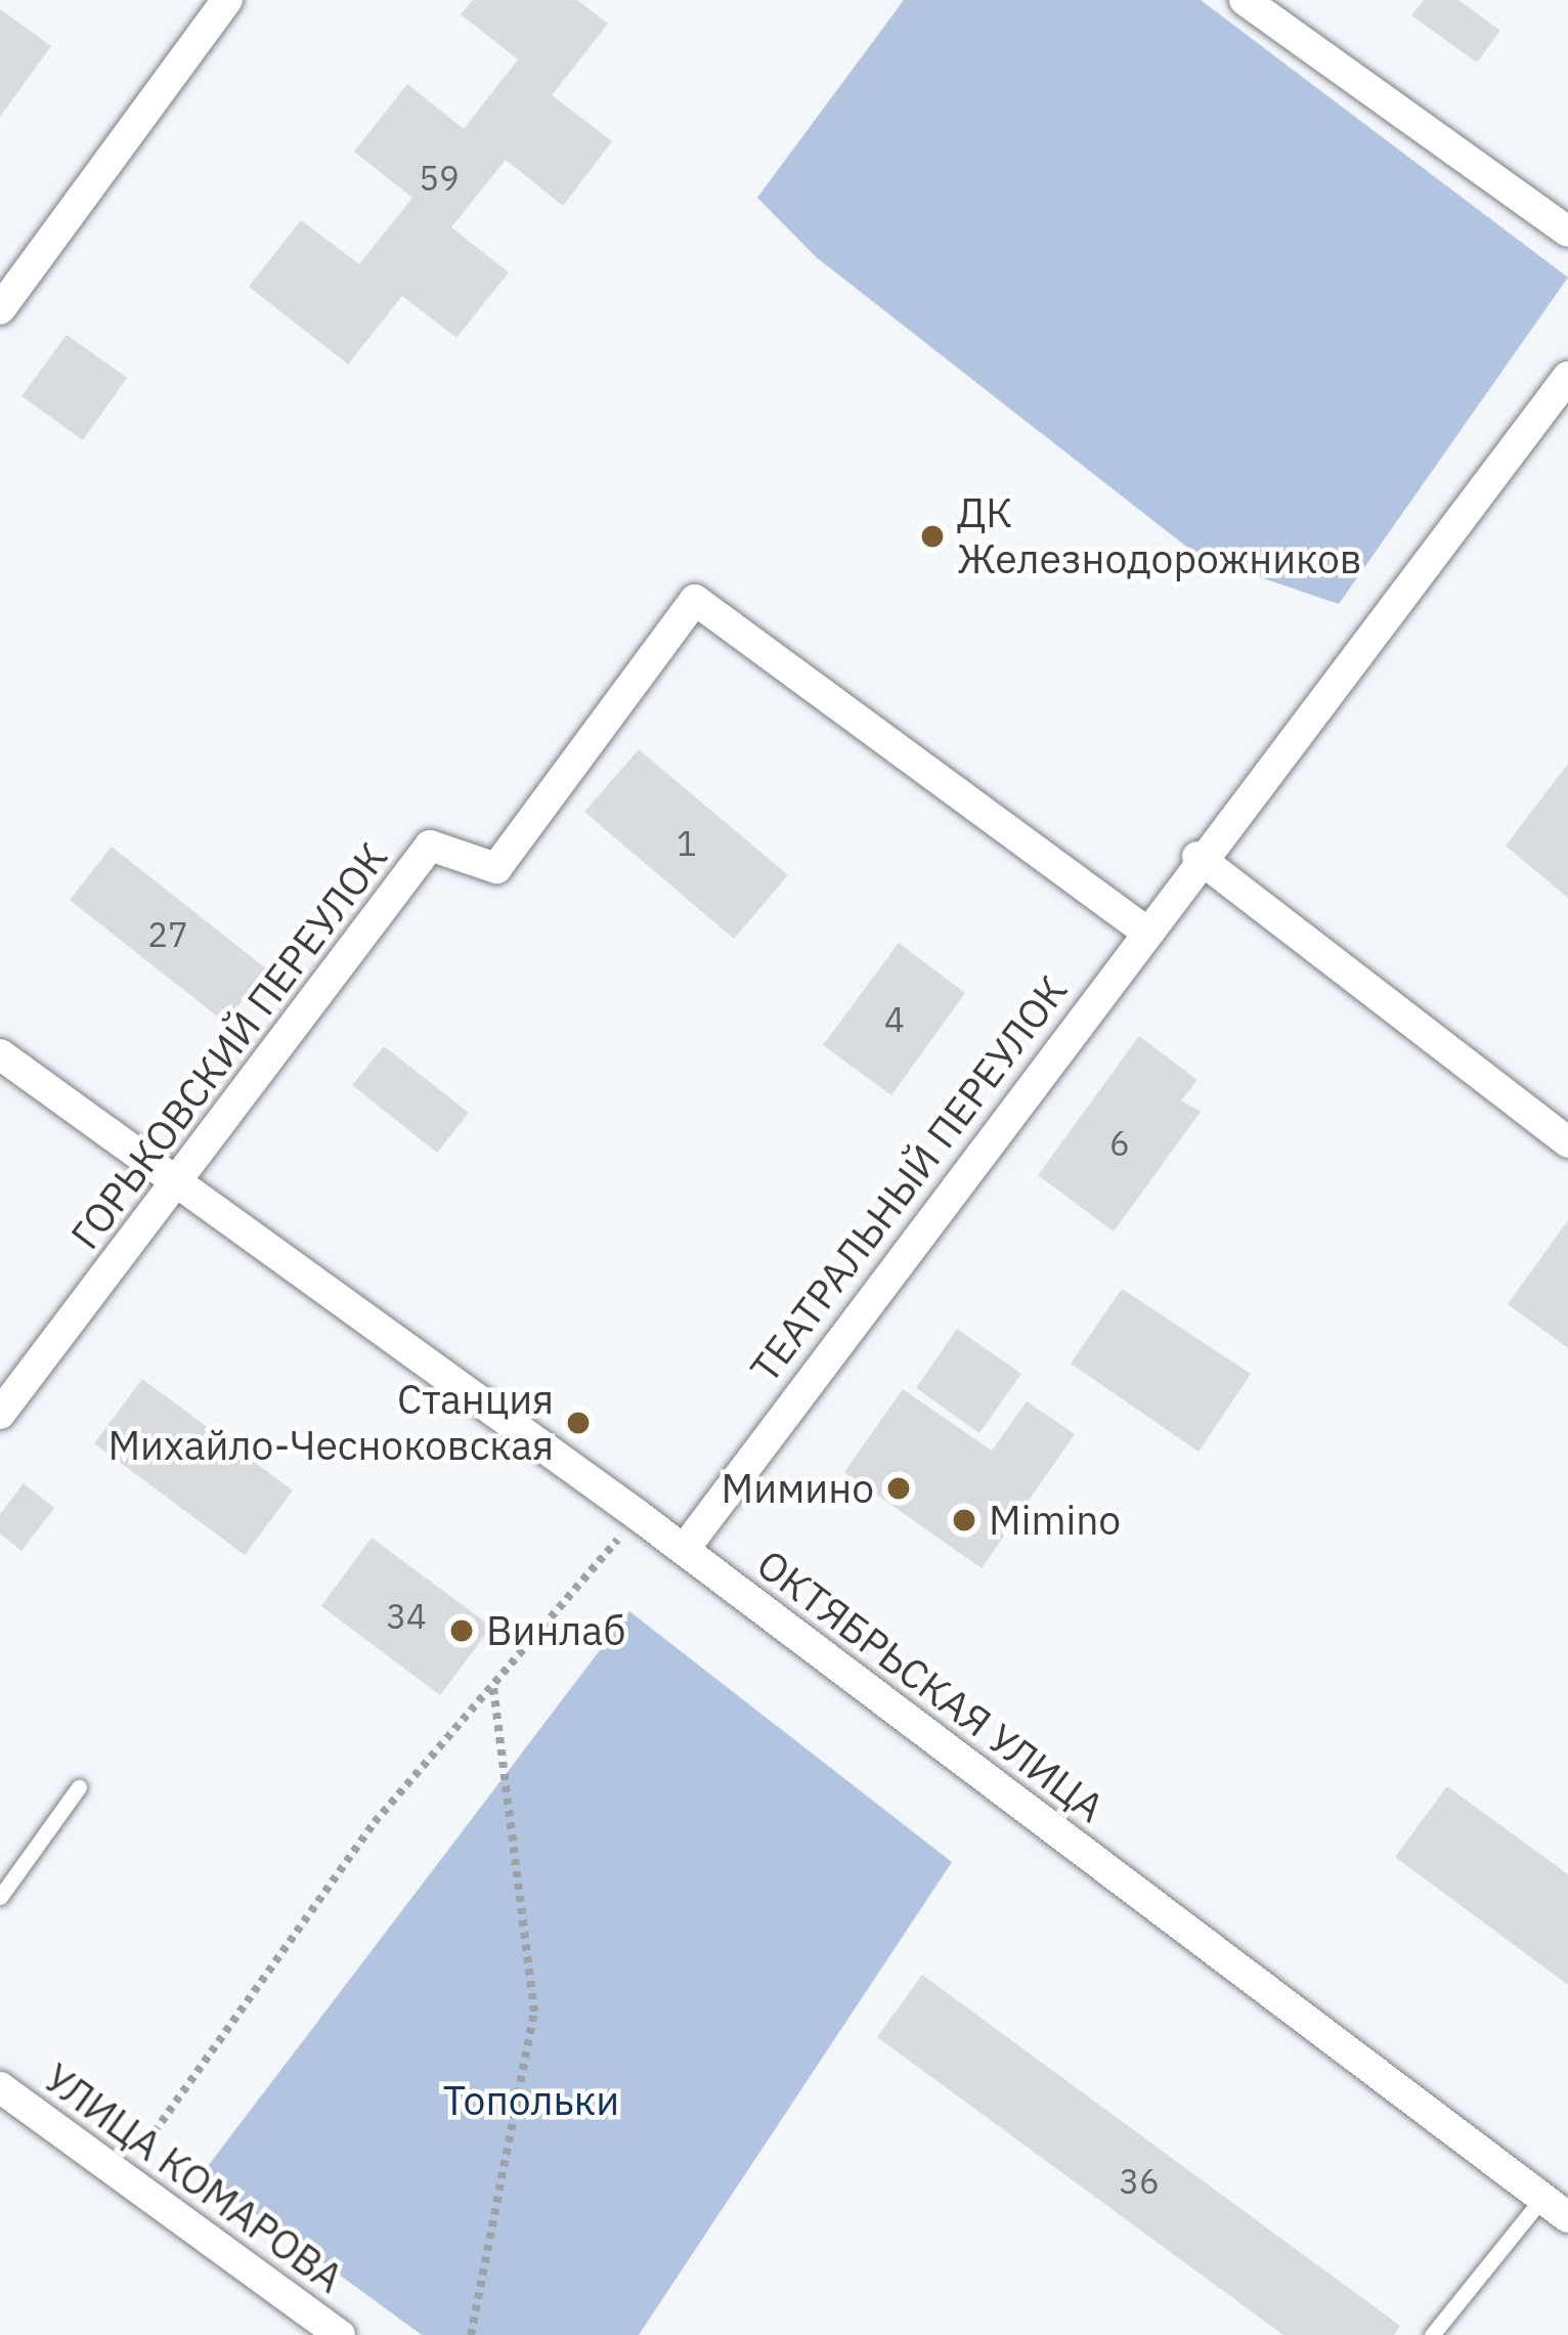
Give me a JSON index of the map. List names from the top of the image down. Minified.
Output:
{"streets":{"street":["ГОРЬКОВСКИЙ ПЕРЕУЛОК","ТЕАТРАЛЬНЫЙ ПЕРЕУЛОК","ОКТЯБРЬСКАЯ УЛИЦА","УЛИЦА КОМАРОВА"]},"crossings":[["ГОРЬКОВСКИЙ ПЕРЕУЛОК","ТЕАТРАЛЬНЫЙ ПЕРЕУЛОК"],["ГОРЬКОВСКИЙ ПЕРЕУЛОК","ОКТЯБРЬСКАЯ УЛИЦА"],["ТЕАТРАЛЬНЫЙ ПЕРЕУЛОК","ОКТЯБРЬСКАЯ УЛИЦА"]],"parks":["Топольки"],"places":["ДК Железнодорожников","Станция Михайло-Чесноковская","Мимино","Mimino","Винлаб"],"house_numbers":["59","1","27","4","6","34","36"]}
